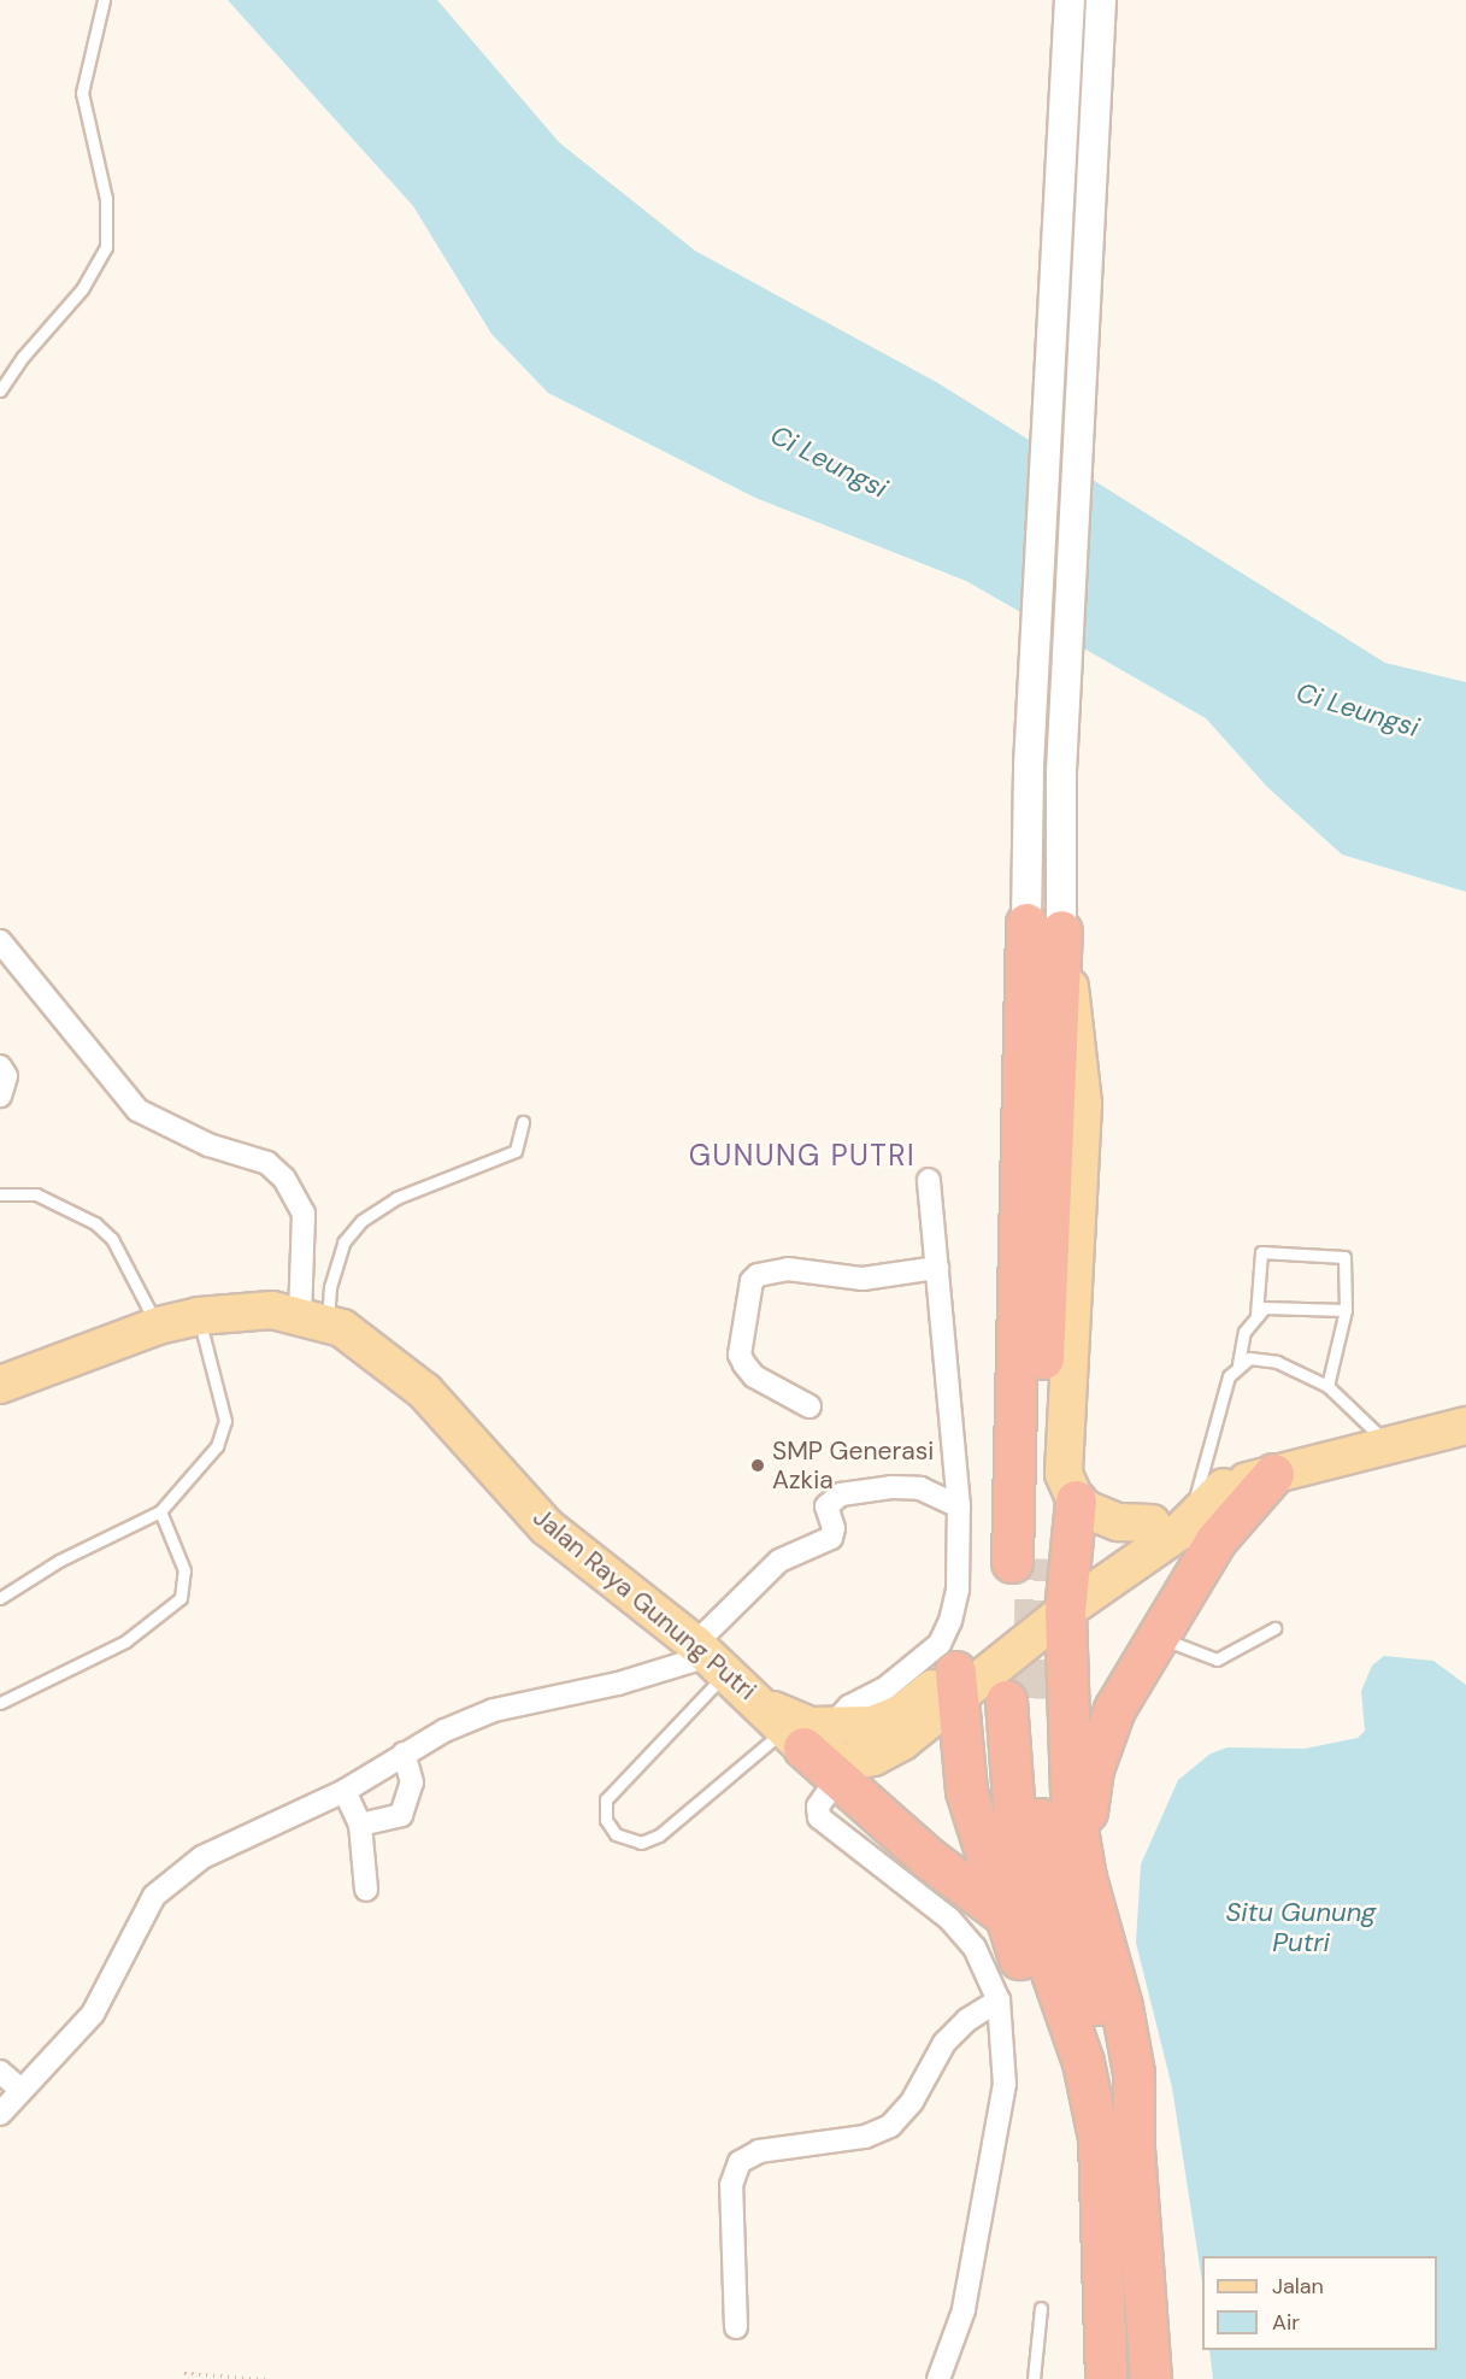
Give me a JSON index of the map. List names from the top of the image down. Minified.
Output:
{"streets":{"main road":["Jalan Raya Gunung Putri"]},"districts":["GUNUNG PUTRI"],"water":["Ci Leungsi","Situ Gunung Putri"],"places":["SMP Generasi Azkia"],"legend":["Jalan","Air"]}
